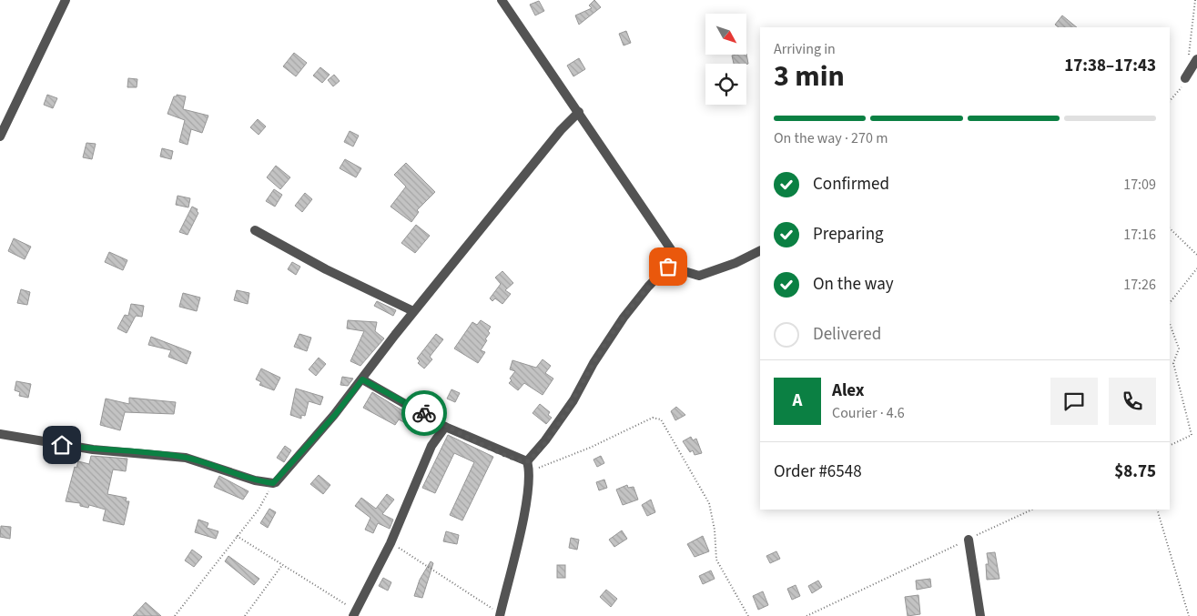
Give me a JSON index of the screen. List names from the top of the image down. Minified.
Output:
{"north":"bottom right","page":{"heading":["3 min","Arriving in","17:38–17:43"],"panel":["Alex","Courier · 4.6","Order #6548","$8.75"],"bar":"On the way · 270 m","list":[["Confirmed","17:09"],["Preparing","17:16"],["On the way","17:26"],"Delivered"],"round":"A"}}
